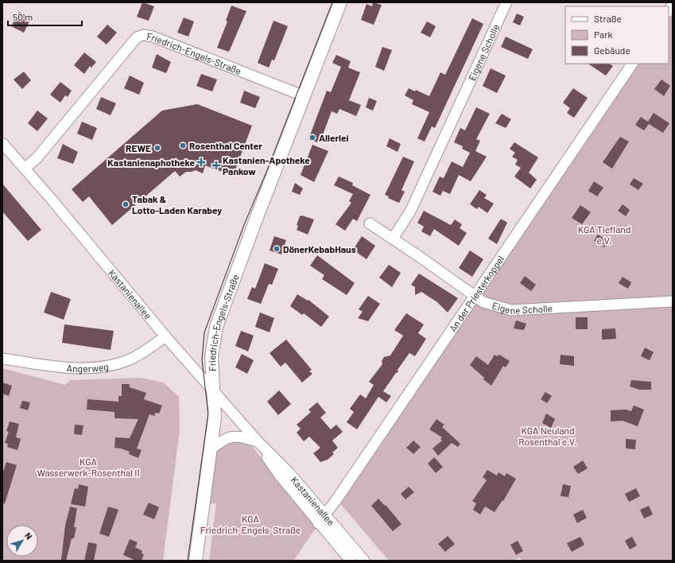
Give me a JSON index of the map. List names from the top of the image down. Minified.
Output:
{"streets":{"main road":["Friedrich-Engels-Straße"],"street":["Eigene Scholle","An der Priesterkoppel","Kastanienallee","Angerweg"]},"crossings":[["Eigene Scholle","An der Priesterkoppel"],["Friedrich-Engels-Straße","Kastanienallee"],["An der Priesterkoppel","Kastanienallee"],["Kastanienallee","Angerweg"]],"parks":["KGA Tiefland e.V.","KGA Neuland Rosenthal e.V.","KGA Wasserwerk-Rosenthal II","KGA Friedrich-Engels-Straße"],"places":{"other":["Allerlei","Rosenthal Center","REWE","Tabak & Lotto-Laden Karabey","DönerKebabHaus"],"health":["Kastanienaphotheke","Kastanien-Apotheke Pankow"]},"legend":["Straße","Park","Gebäude"],"scale_bar":"50 m","north":"top right"}
